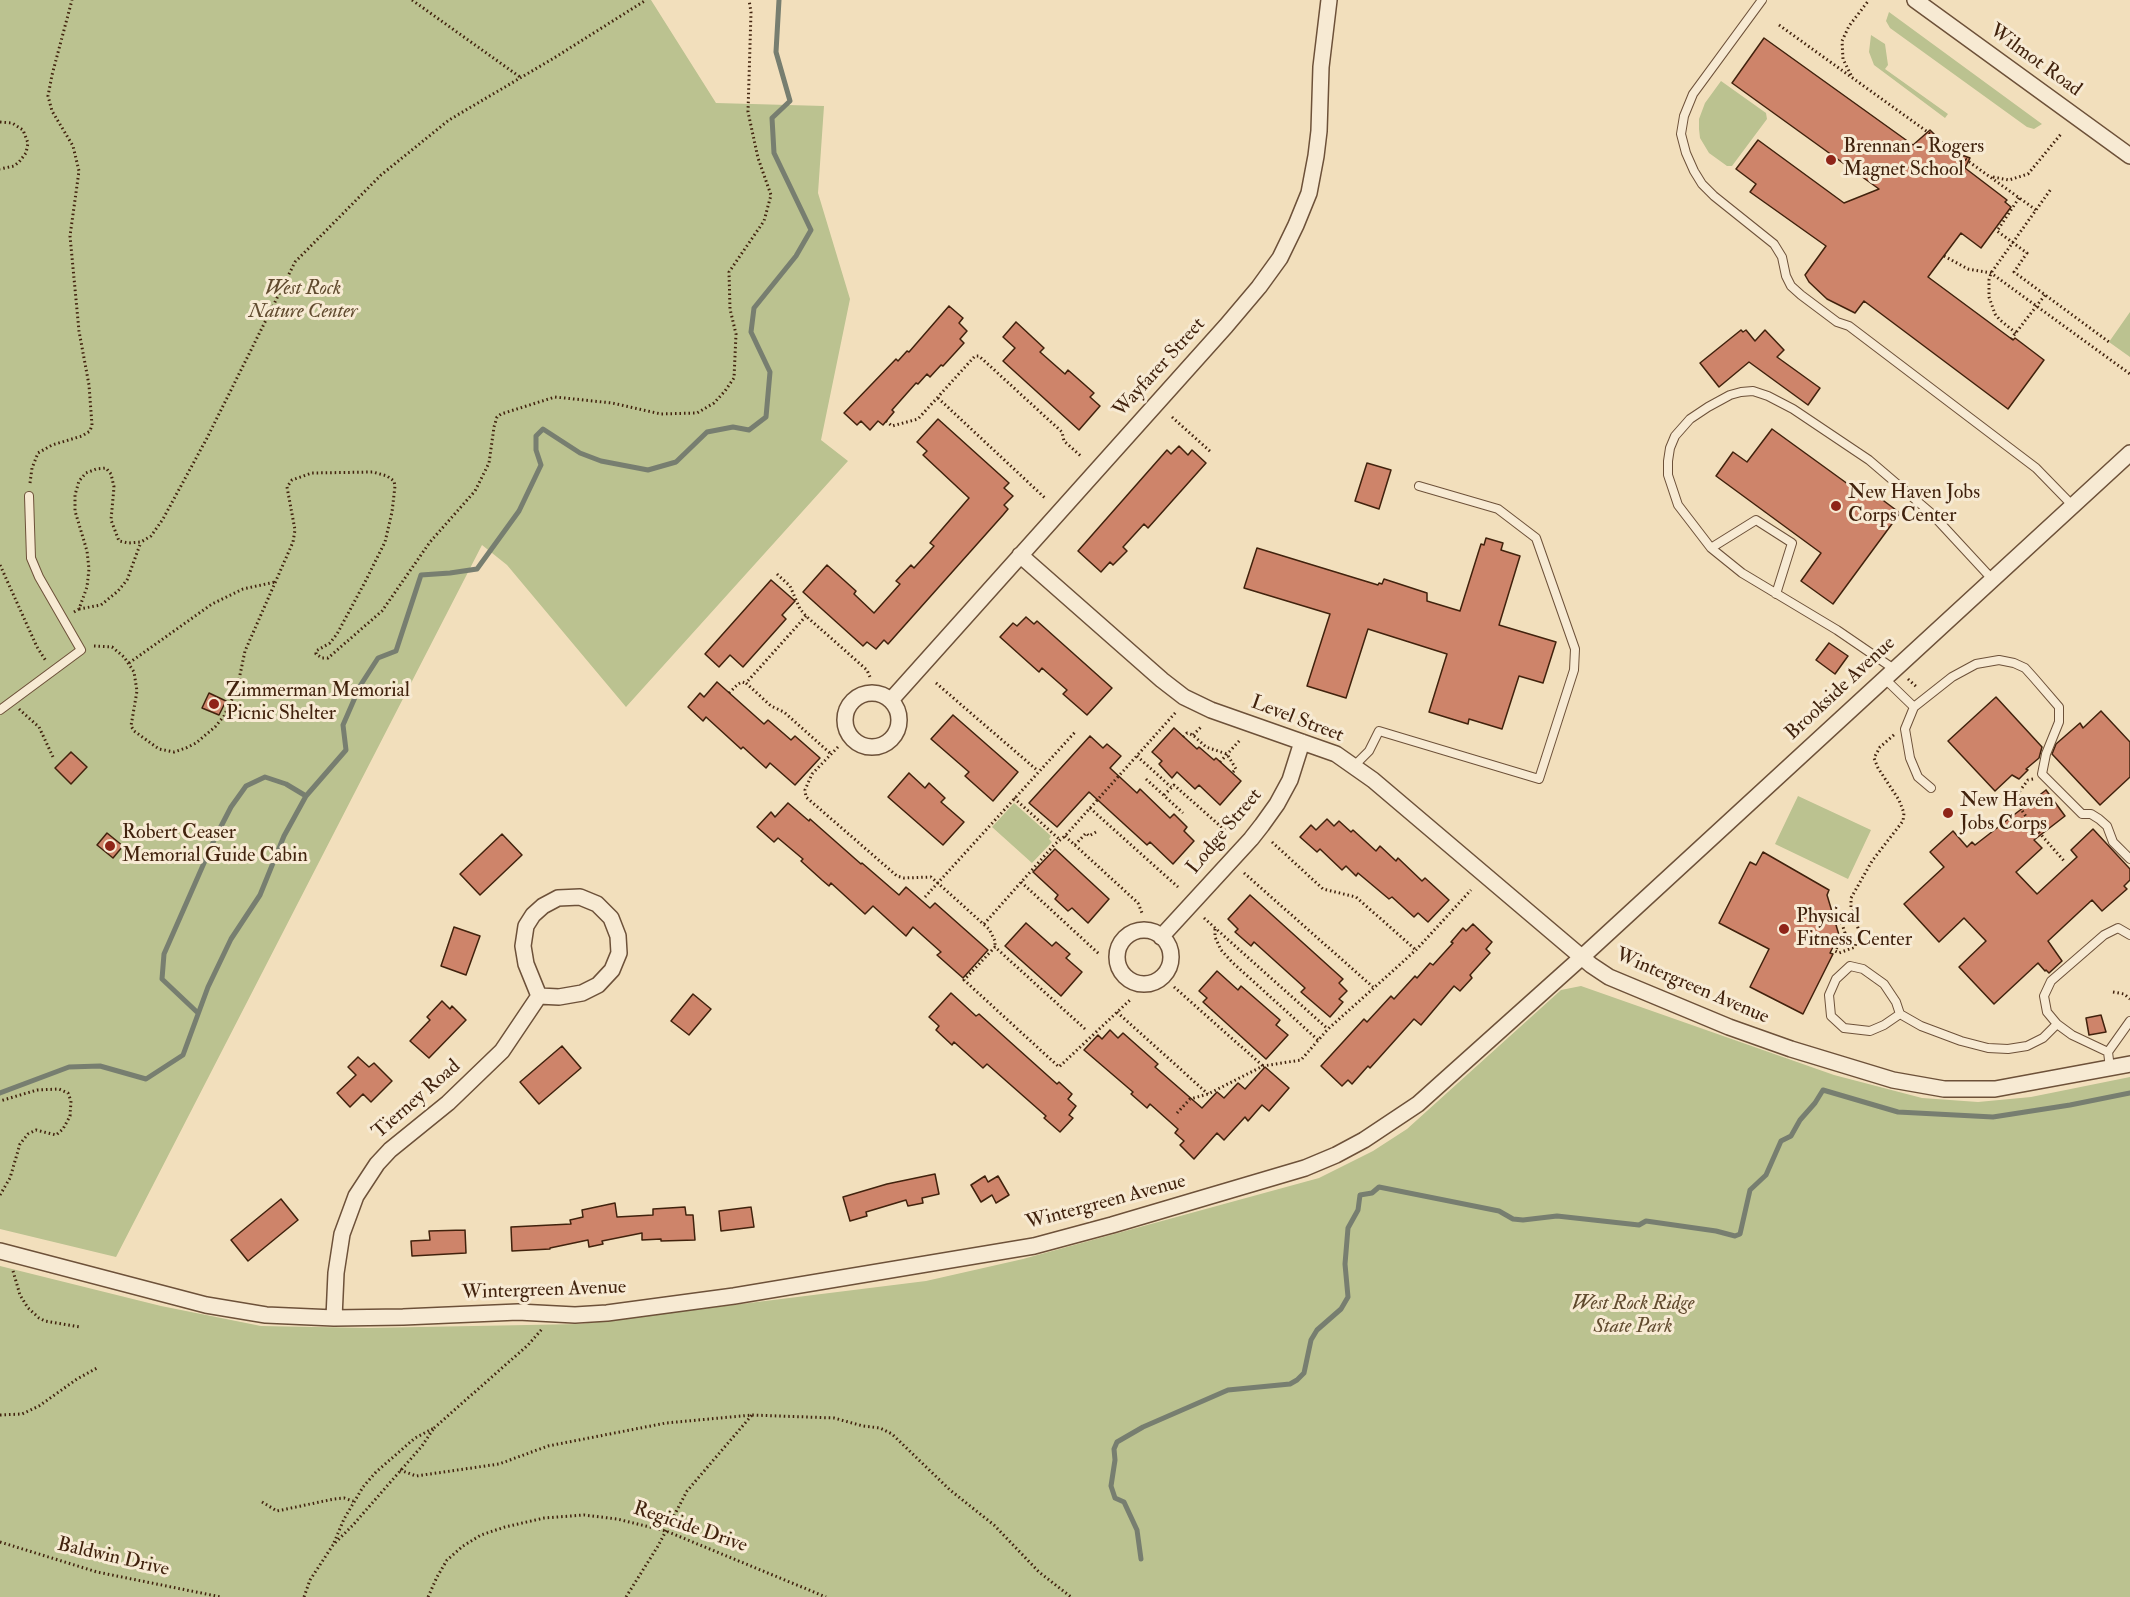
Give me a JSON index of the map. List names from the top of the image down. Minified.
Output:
{"streets":{"street":["Wilmot Road","Wayfarer Street","Brookside Avenue","Level Street","Lodge Street","Wintergreen Avenue","Tierney Road"],"path":["Regicide Drive","Baldwin Drive"]},"crossings":[["Wayfarer Street","Level Street"],["Brookside Avenue","Level Street"],["Brookside Avenue","Wintergreen Avenue"],["Level Street","Lodge Street"],["Level Street","Wintergreen Avenue"],["Wintergreen Avenue","Tierney Road"]],"parks":["West Rock Nature Center","West Rock Ridge State Park"],"places":["Brennan - Rogers Magnet School","New Haven Jobs Corps Center","Zimmerman Memorial Picnic Shelter","New Haven Jobs Corps","Robert Ceaser Memorial Guide Cabin","Physical Fitness Center"]}
